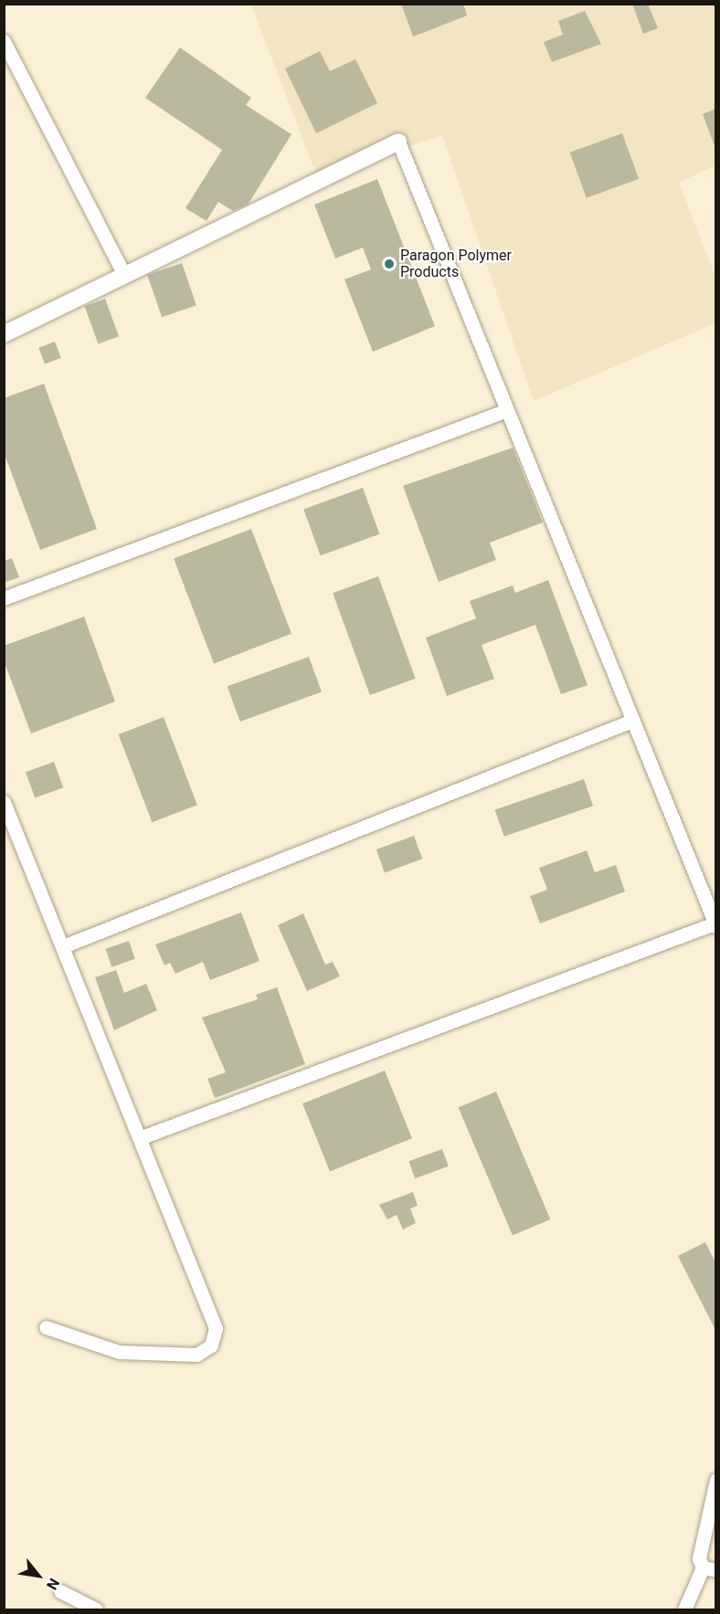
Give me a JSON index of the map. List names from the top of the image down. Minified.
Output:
{"places":["Paragon Polymer Products"],"north":"bottom right"}
